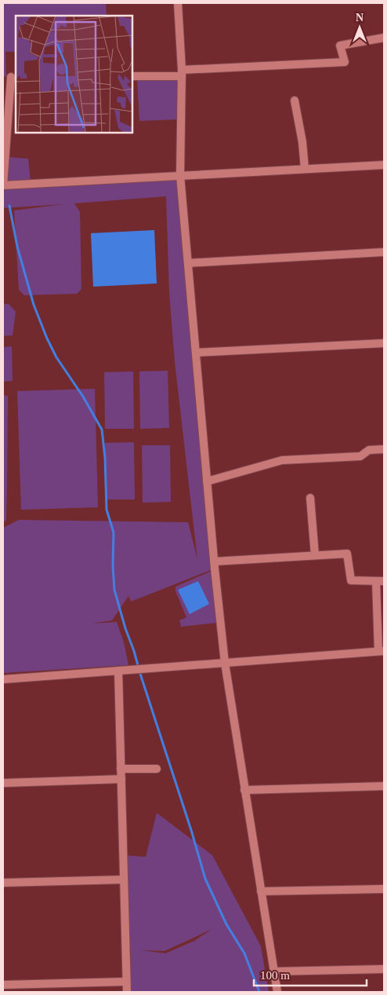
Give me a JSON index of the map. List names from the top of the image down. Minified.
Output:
{"scale_bar":"100 m","north":"top"}
